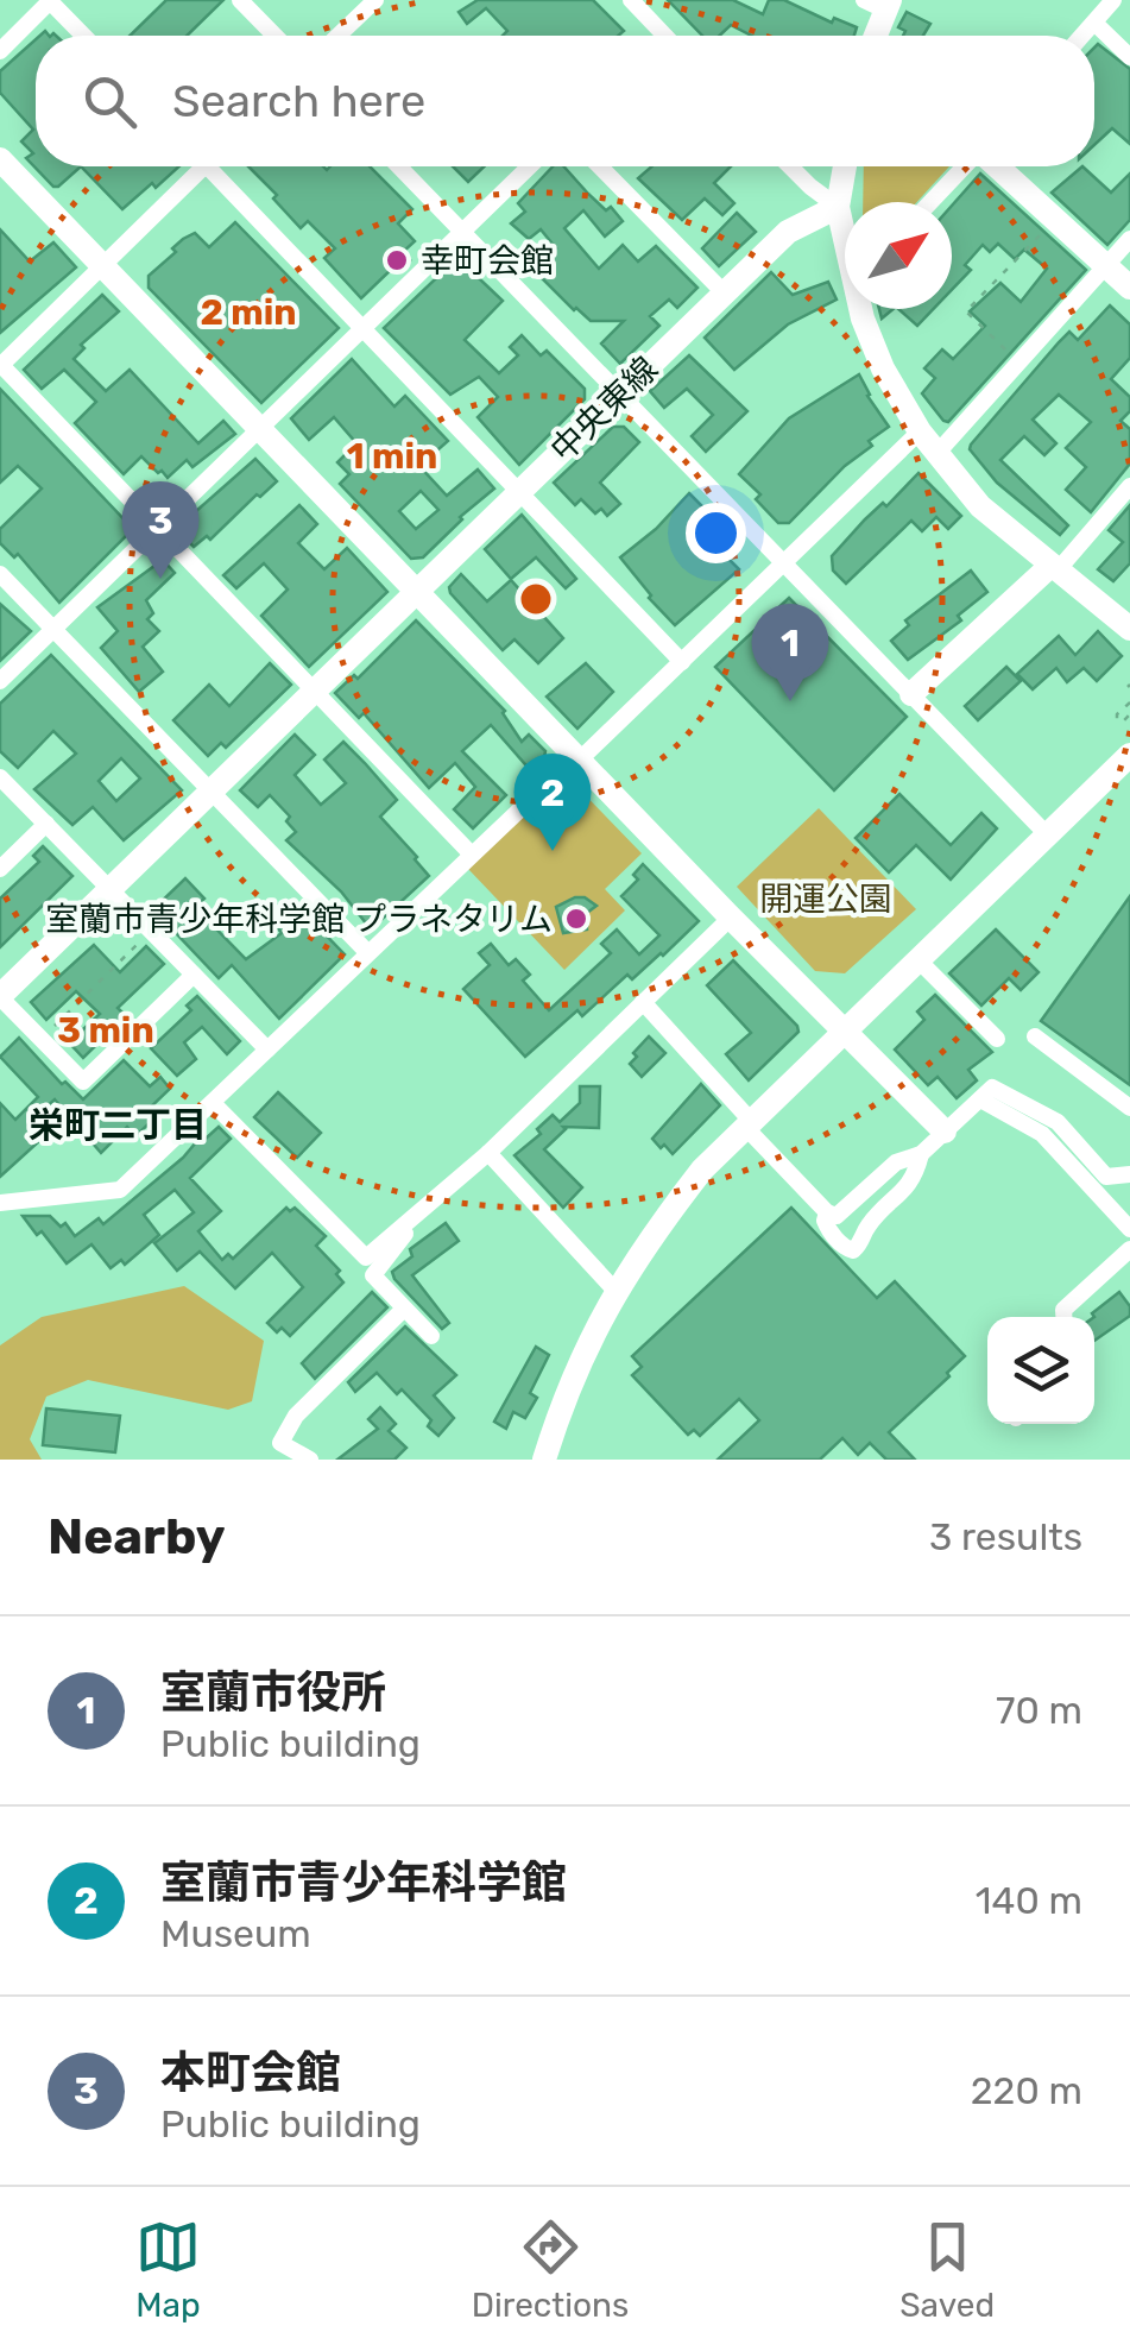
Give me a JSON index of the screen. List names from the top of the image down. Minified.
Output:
{"streets":{"street":["中央東線"]},"districts":["栄町二丁目"],"parks":["開運公園"],"places":["幸町会館","室蘭市青少年科学館 プラネタリム"],"north":"top right","page":{"search":"Search here","pins":["3","1","2"],"heading":["Nearby","3 results"],"list":[{"mark":"1","name":"室蘭市役所","note":"Public building","value":"70 m"},{"mark":"2","name":"室蘭市青少年科学館","note":"Museum","value":"140 m"},{"mark":"3","name":"本町会館","note":"Public building","value":"220 m"}],"nav":["Map","Directions","Saved"]},"rings":["2 min","1 min","3 min"]}
